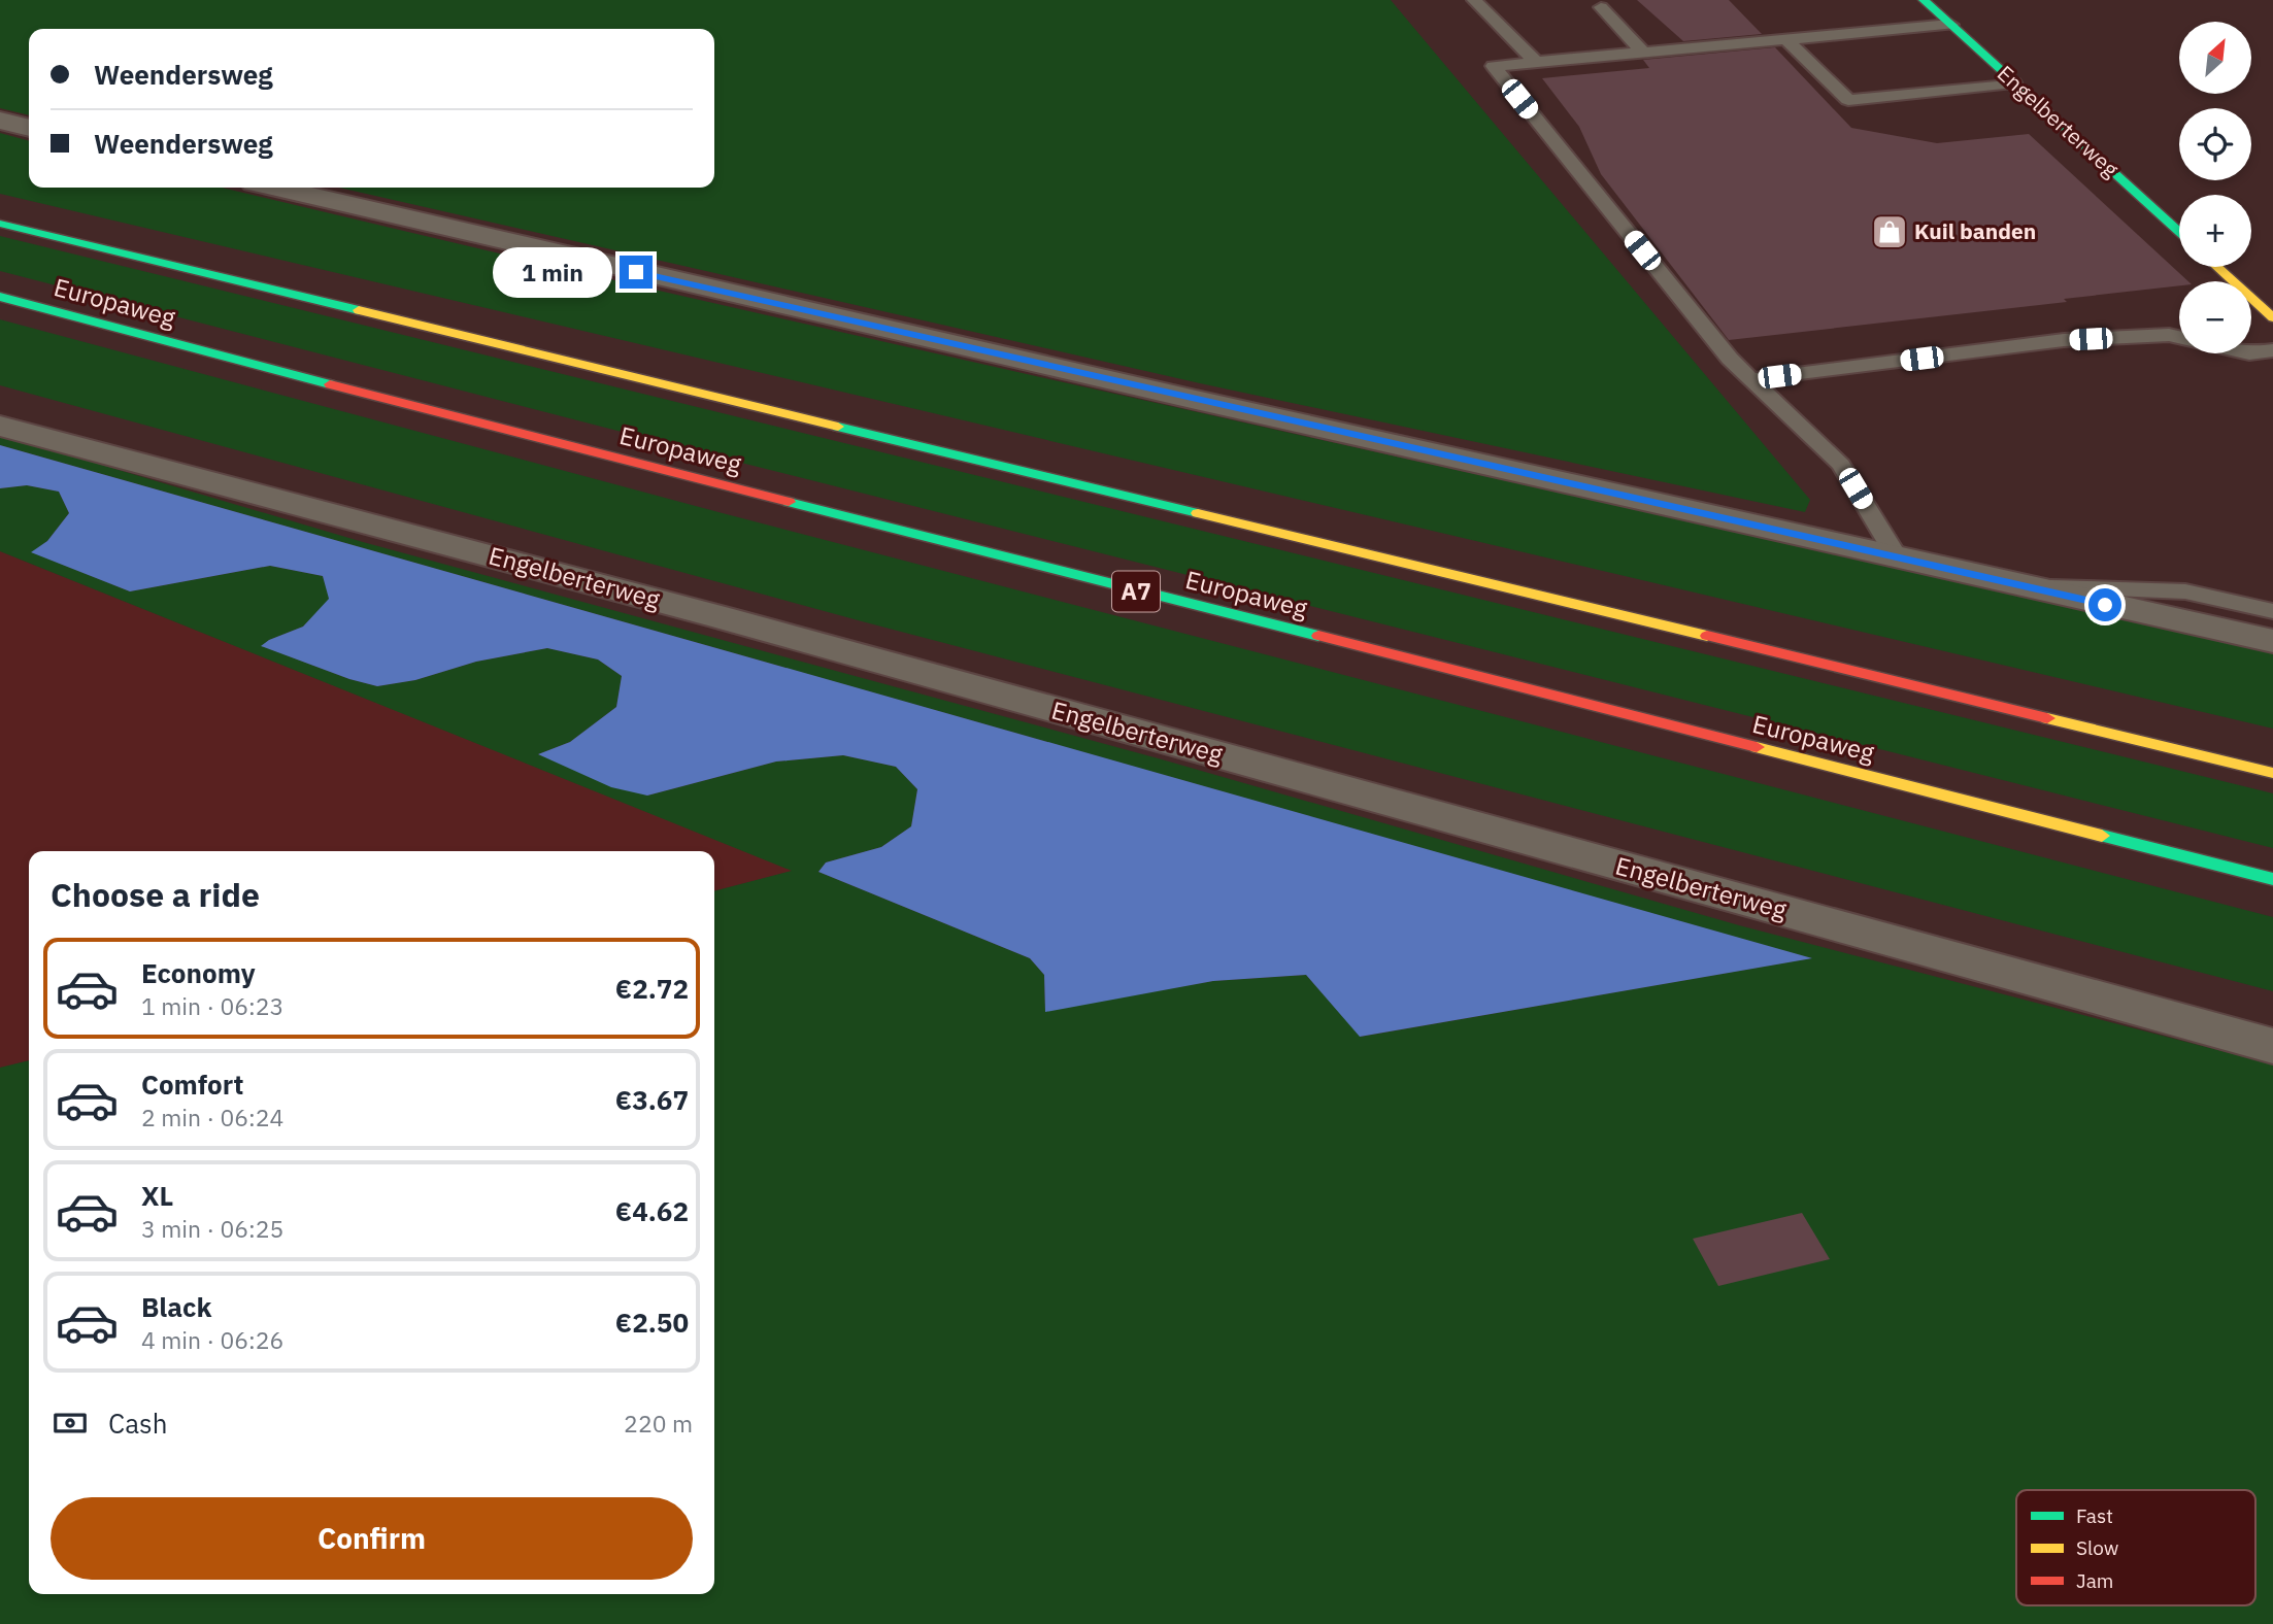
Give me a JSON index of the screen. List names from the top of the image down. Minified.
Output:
{"streets":{"main road":["Engelberterweg","Europaweg","A7"]},"places":{"shop":["Kuil banden"]},"legend":["Fast","Slow","Jam"],"north":"top right","page":{"map_buttons":["+","−"],"banner":["Weendersweg","Weendersweg"],"bubble":"1 min","heading":"Choose a ride","list":[{"name":"Economy","note":"1 min · 06:23","value":"€2.72"},{"name":"Comfort","note":"2 min · 06:24","value":"€3.67"},{"name":"XL","note":"3 min · 06:25","value":"€4.62"},{"name":"Black","note":"4 min · 06:26","value":"€2.50"}],"pay":["Cash","220 m"],"buttons":"Confirm"}}
